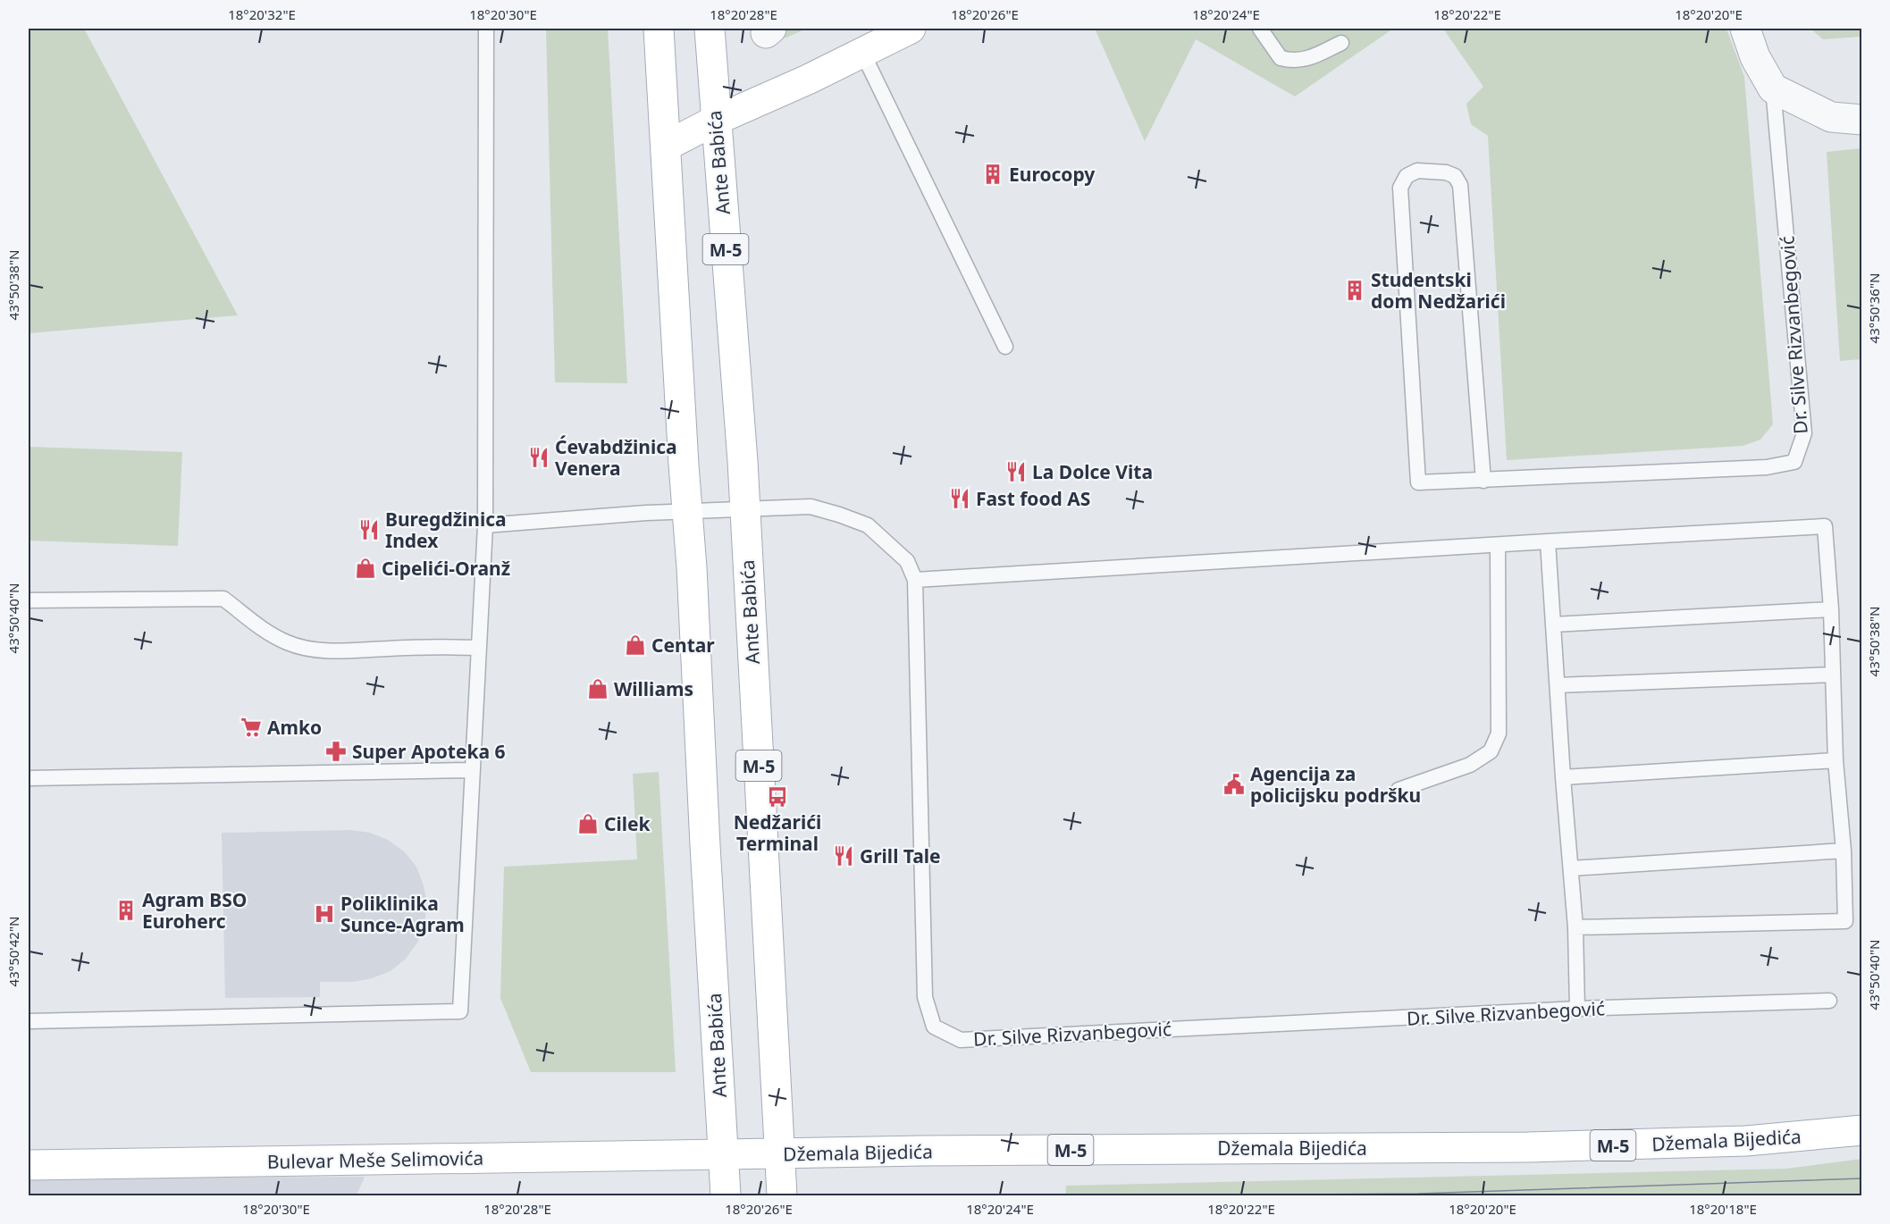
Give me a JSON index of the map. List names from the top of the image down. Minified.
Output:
{"streets":{"main road":["Ante Babića","M-5","Džemala Bijedića","Bulevar Meše Selimovića"],"lane":["Dr. Silve Rizvanbegović"]},"crossings":[["Ante Babića","Dr. Silve Rizvanbegović"],["Ante Babića","Džemala Bijedića"],["Ante Babića","Bulevar Meše Selimovića"],["Džemala Bijedića","Bulevar Meše Selimovića"]],"places":{"building":["Eurocopy","Studentski dom Nedžarići","Agram BSO Euroherc"],"restaurant":["Ćevabdžinica Venera","La Dolce Vita","Fast food AS","Buregdžinica Index","Grill Tale"],"shop":["Cipelići-Oranž","Centar","Williams","Cilek"],"supermarket":["Amko"],"pharmacy":["Super Apoteka 6"],"public building":["Agencija za policijsku podršku"],"bus stop":["Nedžarići Terminal"],"hospital":["Poliklinika Sunce-Agram"]},"coordinates":["18°20'32\"E","18°20'30\"E","18°20'28\"E","18°20'26\"E","18°20'24\"E","18°20'22\"E","18°20'20\"E","43°50'38\"N","43°50'36\"N","43°50'40\"N","43°50'42\"N","18°20'18\"E"]}
